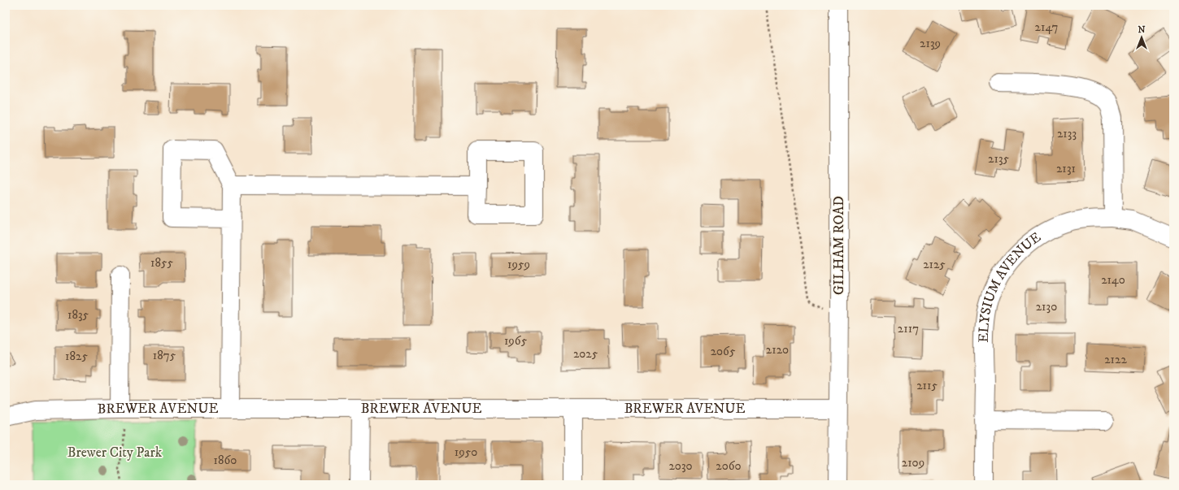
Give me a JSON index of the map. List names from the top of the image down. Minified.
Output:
{"streets":{"street":["GILHAM ROAD","ELYSIUM AVENUE","BREWER AVENUE"]},"crossings":[["GILHAM ROAD","BREWER AVENUE"]],"parks":["Brewer City Park"],"house_numbers":["2147","2139","2133","2135","2131","1855","1959","2125","2140","2130","1835","2117","1965","2120","2065","2025","1875","1825","2122","2115","1950","1860","2109","2030","2060"],"north":"top"}
